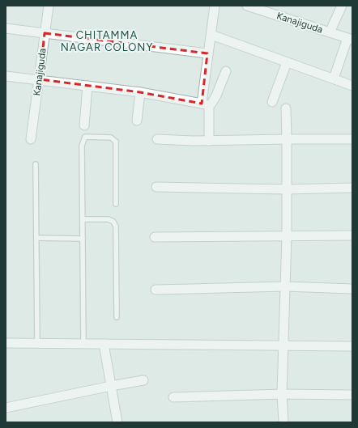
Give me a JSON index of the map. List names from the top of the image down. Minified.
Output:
{"streets":{"street":["Kanajiguda"]},"districts":["CHITAMMA NAGAR COLONY"]}
